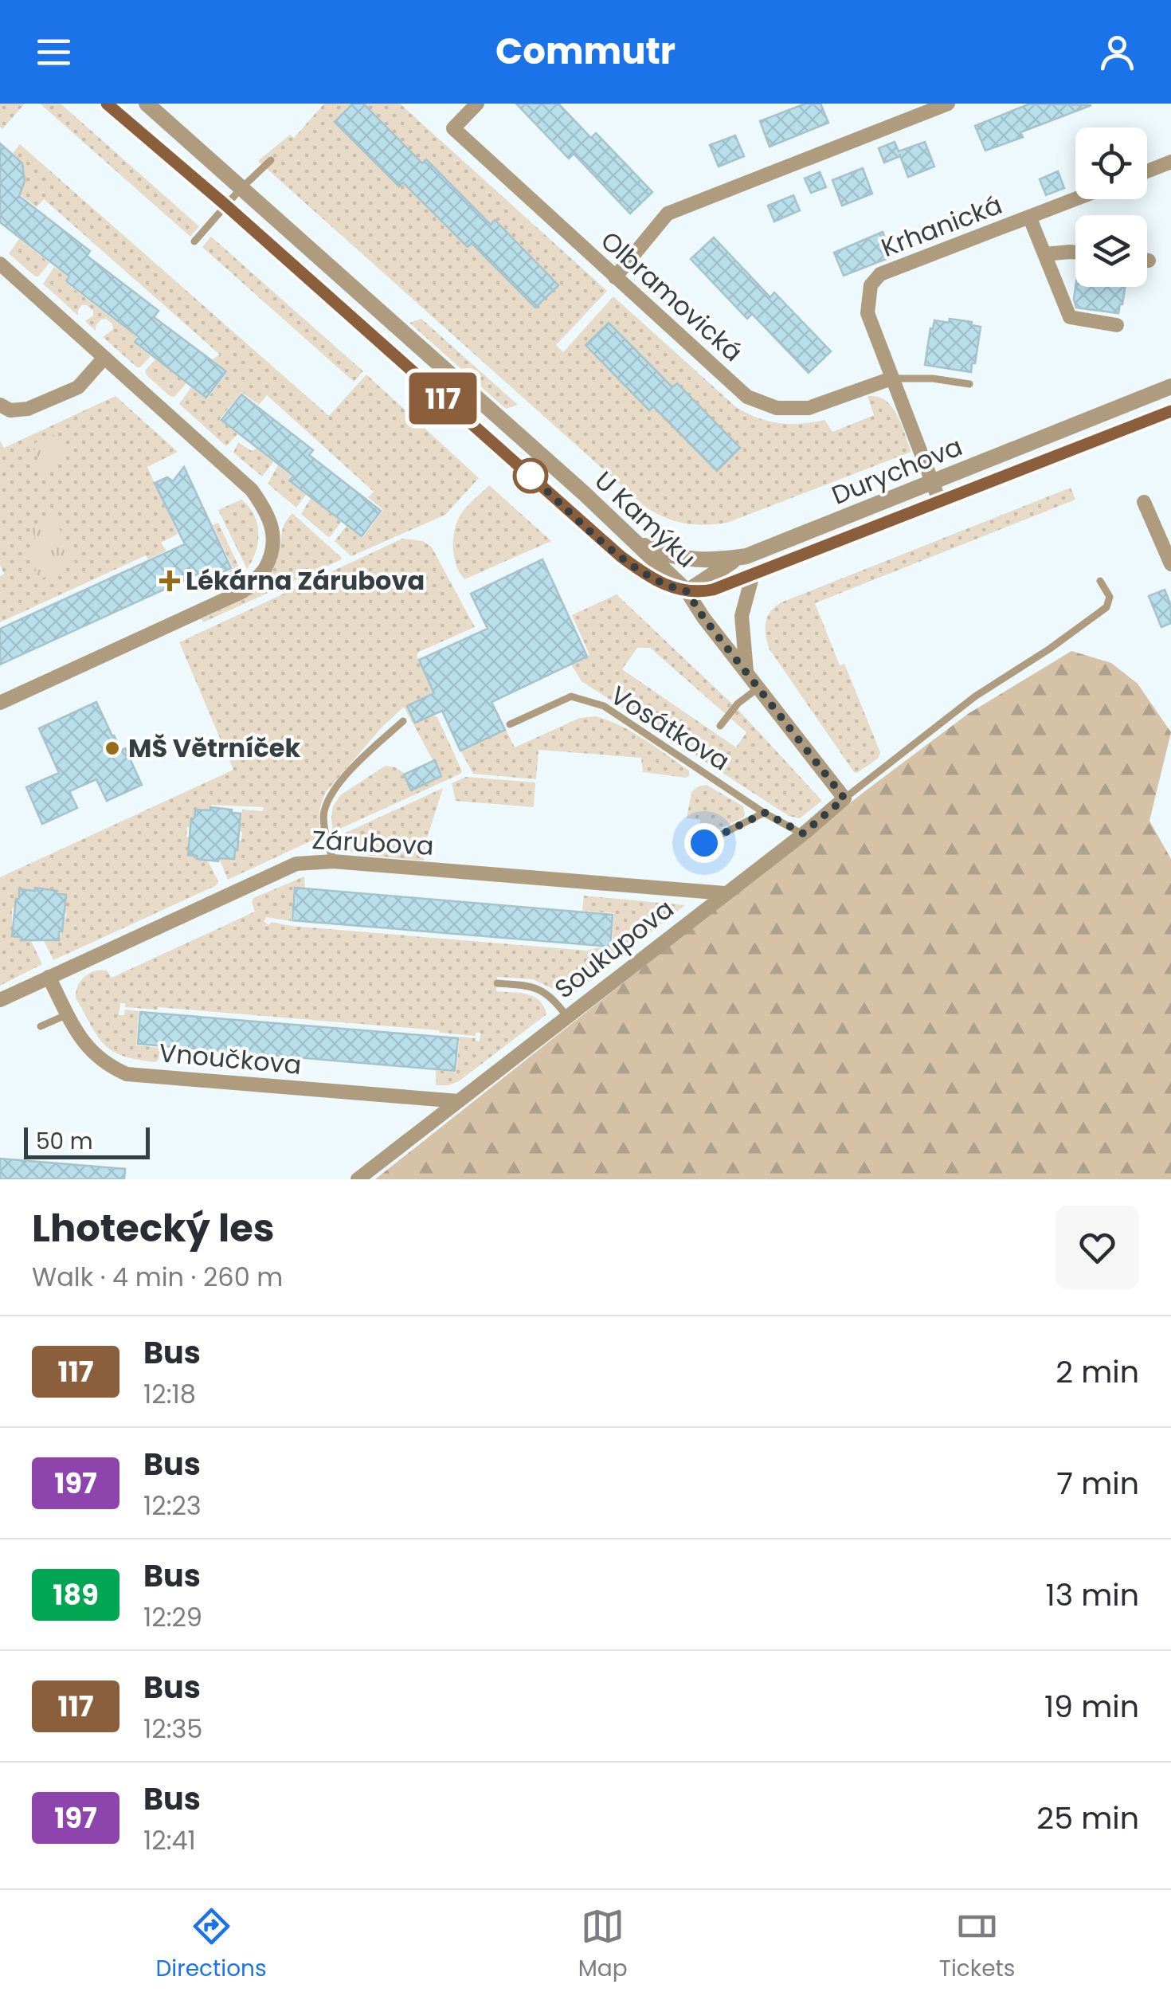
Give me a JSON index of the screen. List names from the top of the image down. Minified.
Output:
{"streets":{"street":["Krhanická","Olbramovická","Durychova","U Kamýku","Zárubova","Soukupova","Vnoučkova"],"lane":["Vosátkova"]},"crossings":[["Krhanická","Olbramovická"],["Krhanická","Durychova"],["Durychova","U Kamýku"],["Vosátkova","Soukupova"],["Zárubova","Soukupova"],["Zárubova","Vnoučkova"],["Soukupova","Vnoučkova"]],"places":{"health":["Lékárna Zárubova"],"other":["MŠ Větrníček"]},"lines":["bus line 117"],"scale_bar":"50 m","page":{"header":"Commutr","on_map":"117","scale":"50 m","heading":["Lhotecký les","Walk · 4 min · 260 m"],"list":[{"mark":"117","name":"Bus","note":"12:18","value":"2 min"},{"mark":"197","name":"Bus","note":"12:23","value":"7 min"},{"mark":"189","name":"Bus","note":"12:29","value":"13 min"},{"mark":"117","name":"Bus","note":"12:35","value":"19 min"},{"mark":"197","name":"Bus","note":"12:41","value":"25 min"}],"tabs":["Directions","Map","Tickets"]}}
